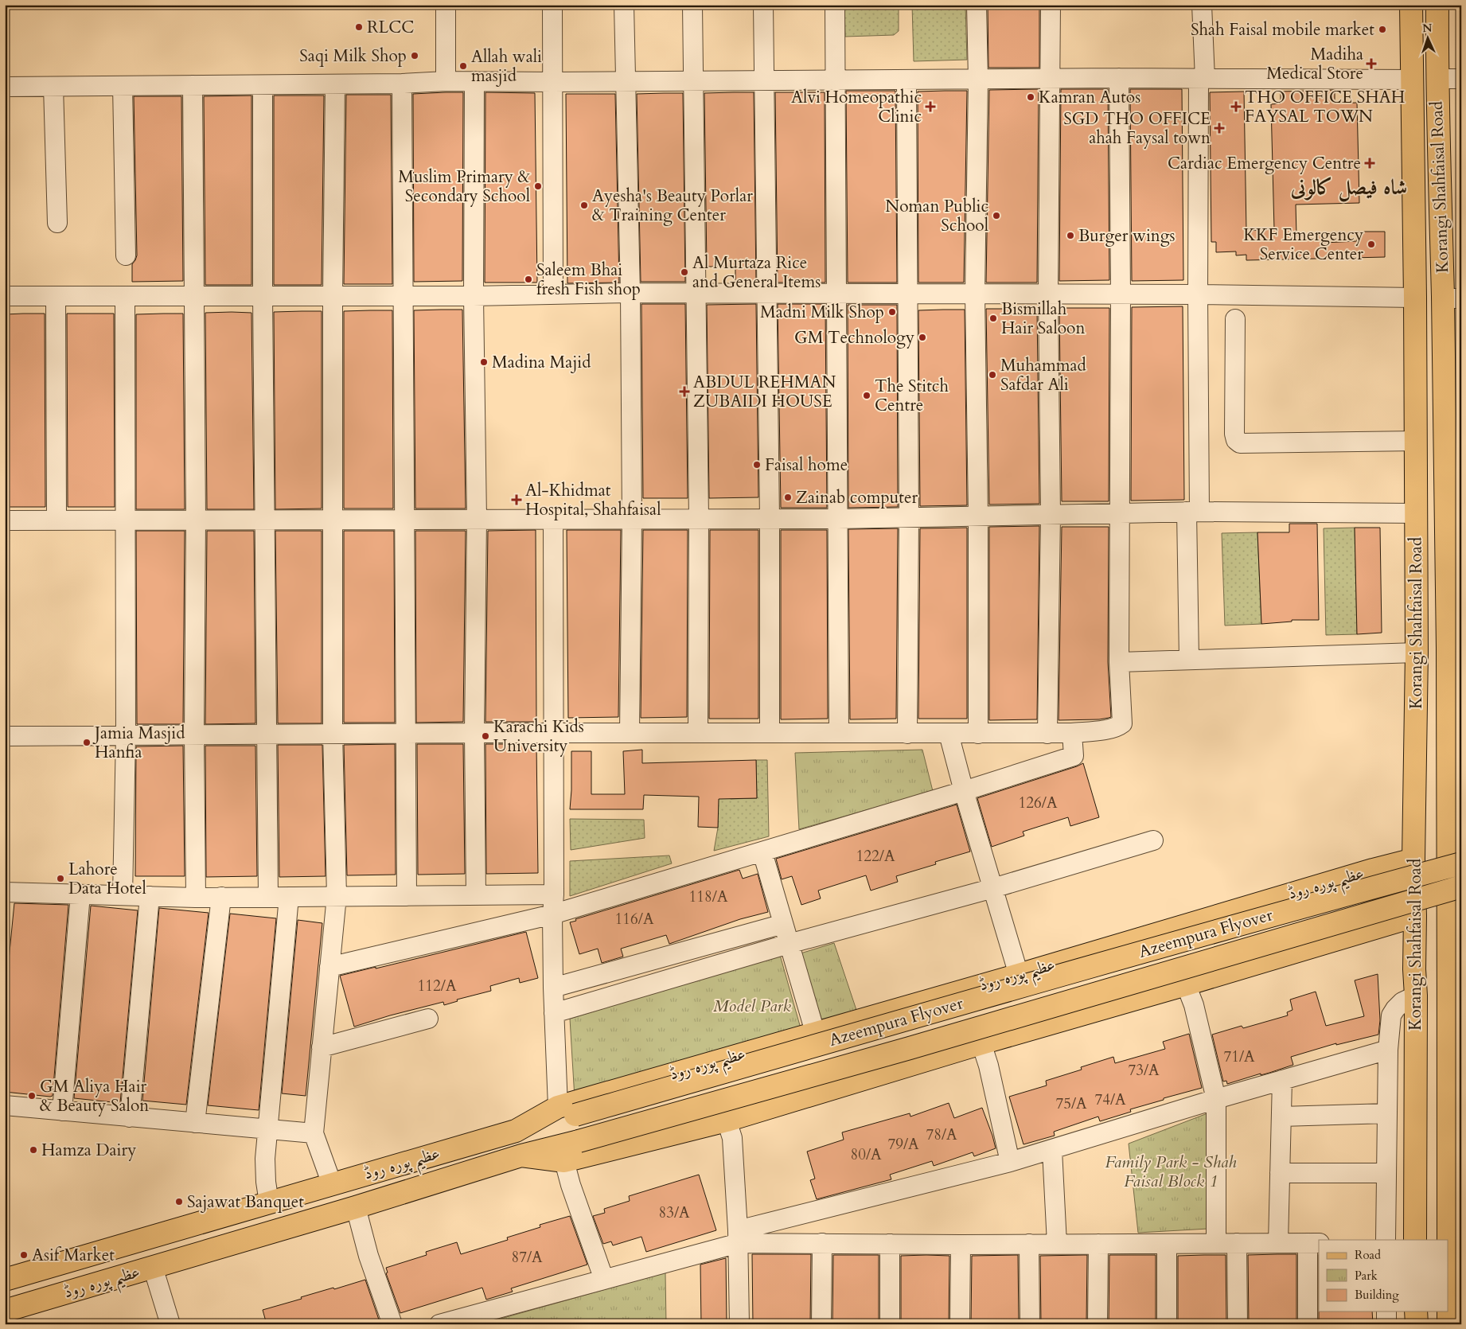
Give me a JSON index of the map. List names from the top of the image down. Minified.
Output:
{"streets":{"main road":["Korangi Shahfaisal Road","عظیم پورہ روڈ","Azeempura Flyover"]},"crossings":[["Korangi Shahfaisal Road","عظیم پورہ روڈ"],["Korangi Shahfaisal Road","Azeempura Flyover"],["عظیم پورہ روڈ","Azeempura Flyover"]],"districts":["شاہ فیصل کالونی"],"parks":["Model Park","Family Park - Shah Faisal Block 1"],"places":{"other":["RLCC","Shah Faisal mobile market","Saqi Milk Shop","Allah wali masjid","Kamran Autos","Muslim Primary & Secondary School","Ayesha's Beauty Porlar & Training Center","Noman Public School","Burger wings","KKF Emergency Service Center","Al Murtaza Rice and General Items","Saleem Bhai fresh Fish shop","Madni Milk Shop","Bismillah Hair Saloon","GM Technology","Madina Majid","Muhammad Safdar Ali","The Stitch Centre","Faisal home","Zainab computer","Karachi Kids University","Jamia Masjid Hanfia","Lahore Data Hotel","GM Aliya Hair & Beauty Salon","Hamza Dairy","Sajawat Banquet","Asif Market"],"health":["Madiha Medical Store","Alvi Homeopathic Clinic","THO OFFICE SHAH FAYSAL TOWN","SGD THO OFFICE ahah Faysal town","Cardiac Emergency Centre","ABDUL REHMAN ZUBAIDI HOUSE","Al-Khidmat Hospital, Shahfaisal"]},"house_numbers":["126/A","122/A","118/A","116/A","112/A","71/A","73/A","74/A","75/A","78/A","79/A","80/A","83/A","87/A"],"legend":["Road","Park","Building"],"north":"top"}
